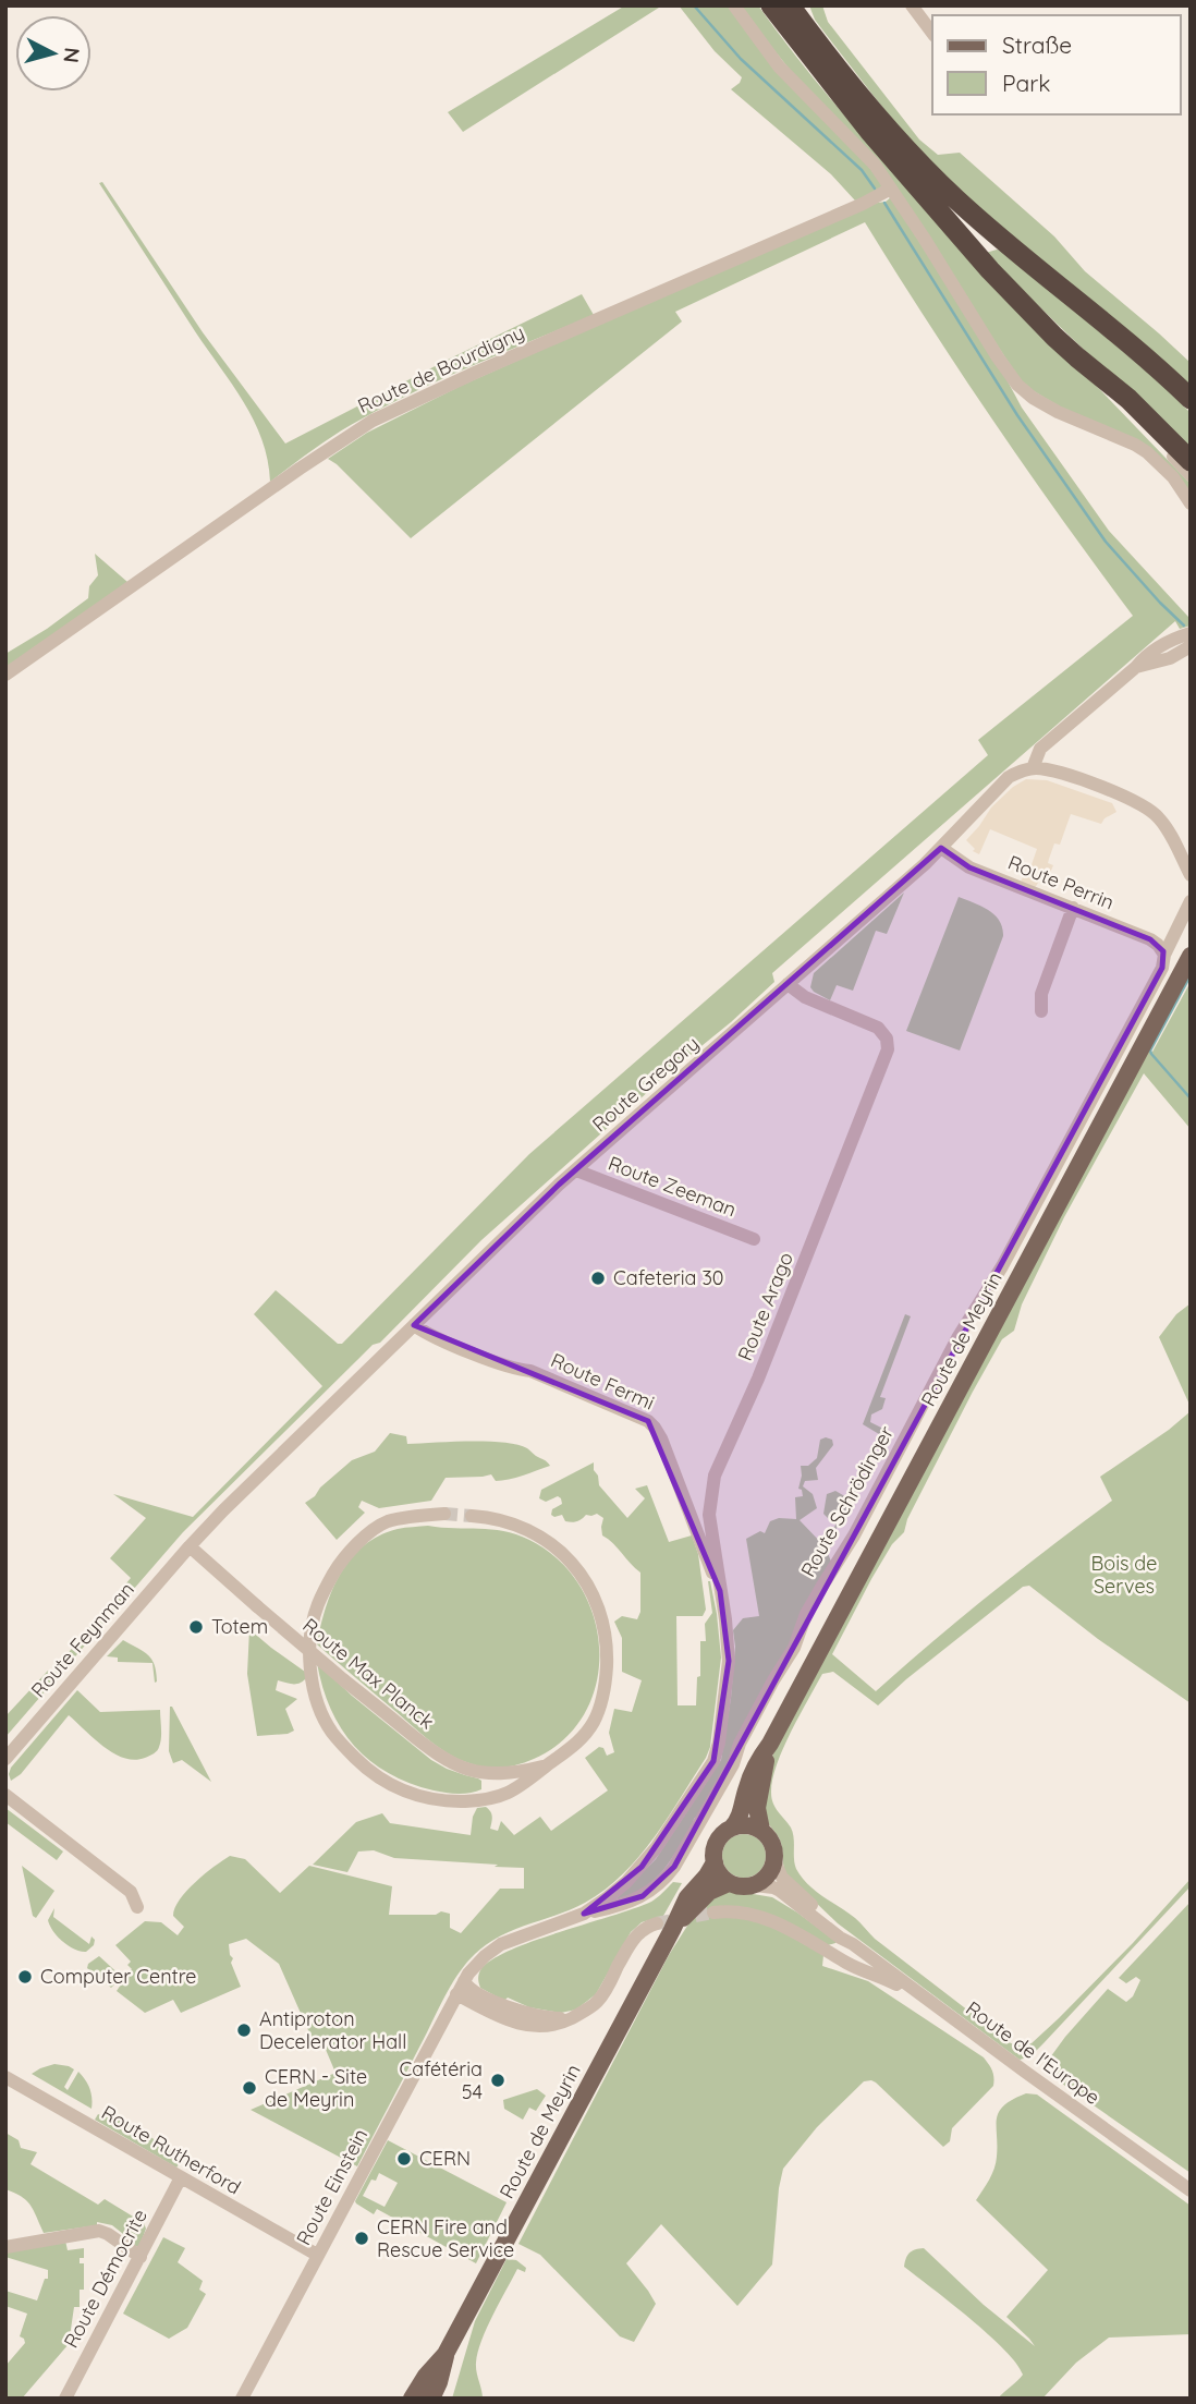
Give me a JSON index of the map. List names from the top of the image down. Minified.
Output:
{"streets":{"main road":["Route de Meyrin"],"street":["Route de Bourdigny","Route Perrin","Route Gregory","Route Zeeman","Route Arago","Route Fermi","Route Schrödinger","Route Feynman","Route Max Planck","Route de l'Europe","Route Rutherford","Route Einstein","Route Démocrite"]},"crossings":[["Route Perrin","Route Gregory"],["Route Perrin","Route Schrödinger"],["Route Gregory","Route Zeeman"],["Route Gregory","Route Arago"],["Route Gregory","Route Fermi"],["Route Gregory","Route Feynman"],["Route Gregory","Route Max Planck"],["Route Arago","Route Fermi"],["Route de Meyrin","Route de l'Europe"],["Route Schrödinger","Route Einstein"],["Route Feynman","Route Max Planck"],["Route Rutherford","Route Einstein"],["Route Rutherford","Route Démocrite"]],"parks":["Bois de Serves"],"places":["Cafeteria 30","Totem","Computer Centre","Antiproton Decelerator Hall","Cafétéria 54","CERN - Site de Meyrin","CERN","CERN Fire and Rescue Service"],"legend":["Straße","Park"],"north":"right"}
